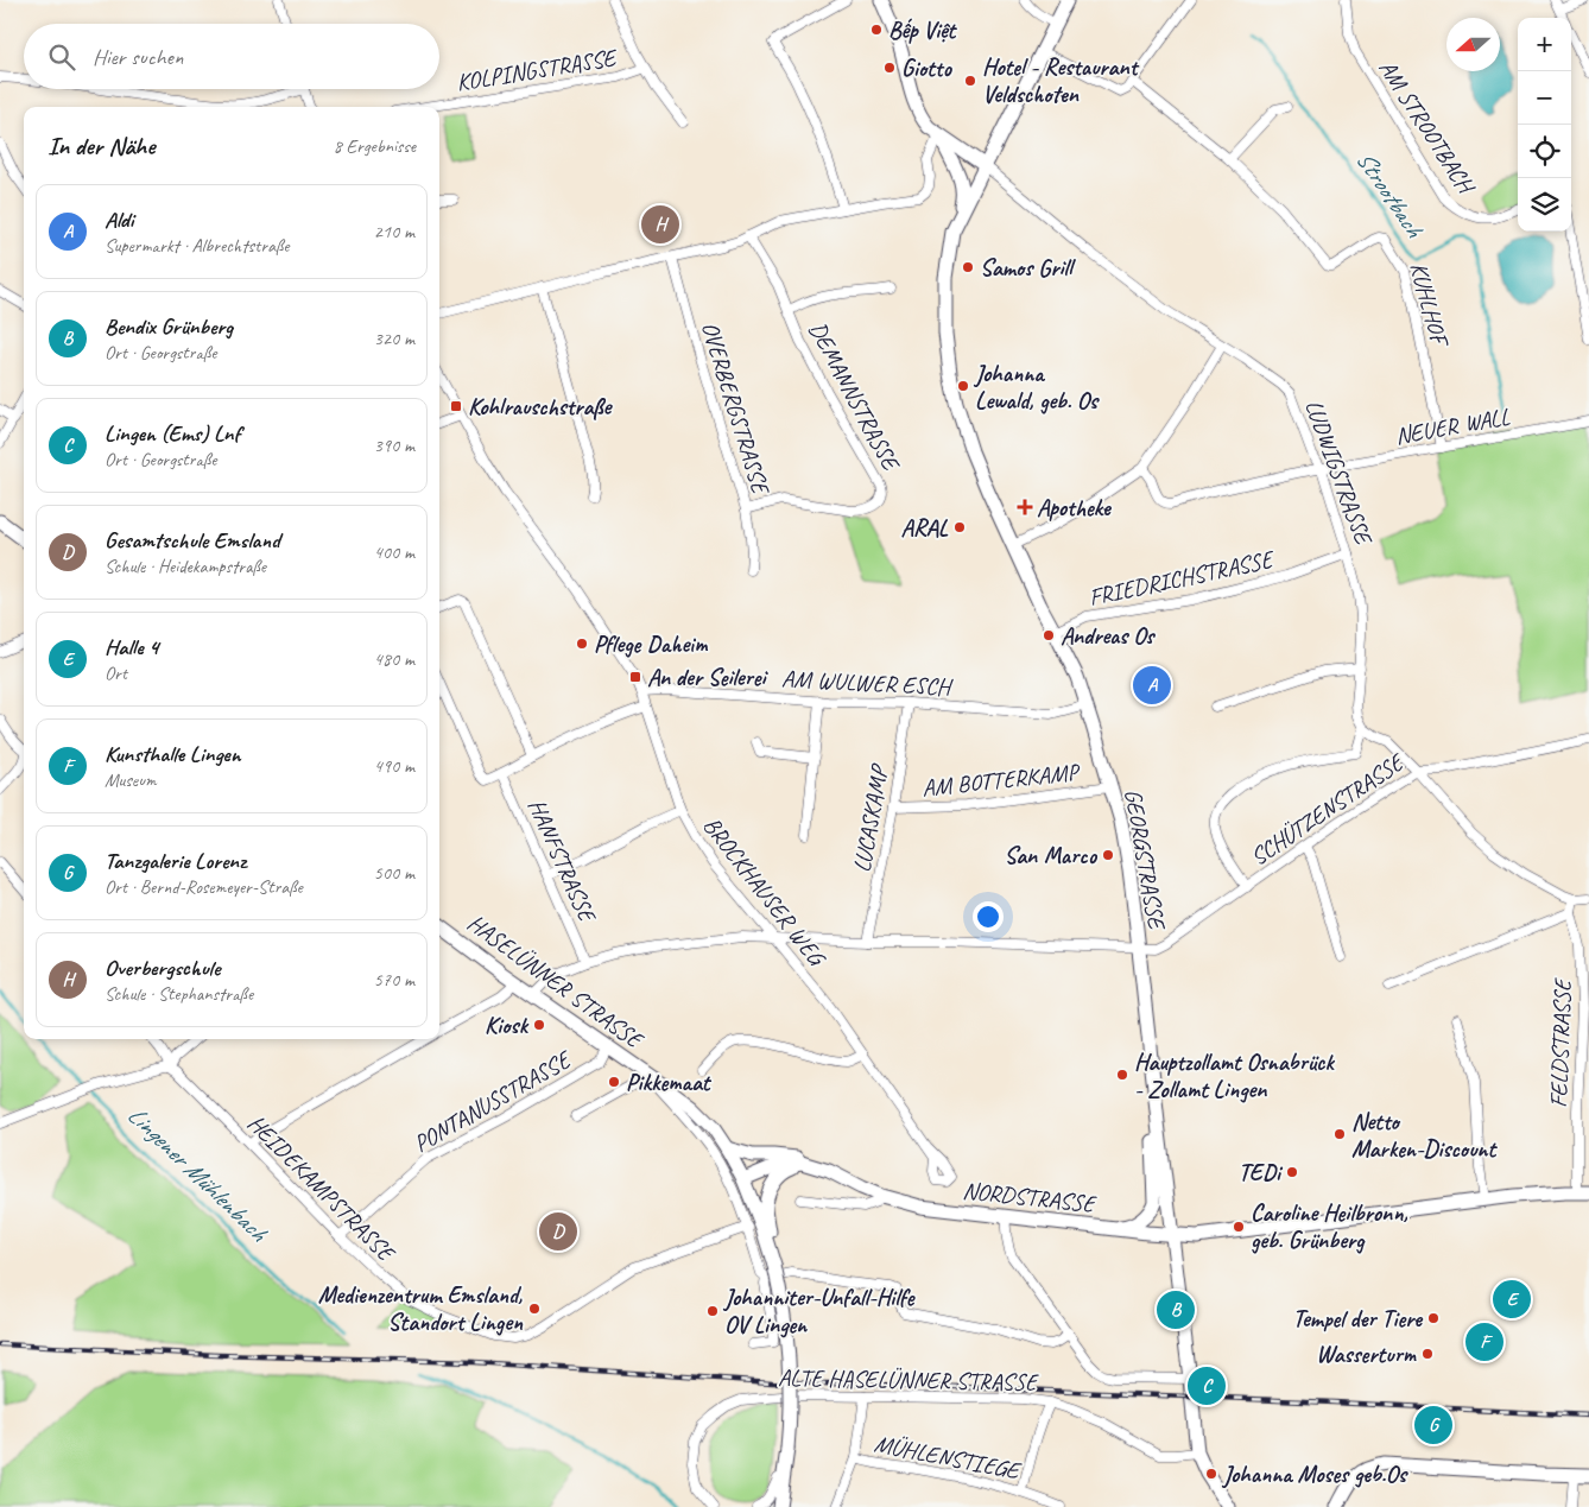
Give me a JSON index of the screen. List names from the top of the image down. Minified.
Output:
{"streets":{"main road":["GEORGSTRASSE","HASELÜNNER STRASSE","NORDSTRASSE"],"street":["KOLPINGSTRASSE","AM STROOTBACH","KUHLHOF","DEMANNSTRASSE","OVERBERGSTRASSE","NEUER WALL","LUDWIGSTRASSE","FRIEDRICHSTRASSE","AM WULWER ESCH","AM BOTTERKAMP","SCHÜTZENSTRASSE","LUCASKAMP","HANFSTRASSE","BROCKHAUSER WEG","FELDSTRASSE","PONTANUSSTRASSE","HEIDEKAMPSTRASSE","ALTE HASELÜNNER STRASSE","MÜHLENSTIEGE"]},"crossings":[["KUHLHOF","NEUER WALL"],["DEMANNSTRASSE","OVERBERGSTRASSE"],["NEUER WALL","LUDWIGSTRASSE"],["LUDWIGSTRASSE","FRIEDRICHSTRASSE"],["FRIEDRICHSTRASSE","GEORGSTRASSE"],["AM WULWER ESCH","LUCASKAMP"],["AM WULWER ESCH","GEORGSTRASSE"],["AM WULWER ESCH","BROCKHAUSER WEG"],["AM BOTTERKAMP","LUCASKAMP"],["AM BOTTERKAMP","GEORGSTRASSE"],["SCHÜTZENSTRASSE","LUCASKAMP"],["SCHÜTZENSTRASSE","GEORGSTRASSE"],["SCHÜTZENSTRASSE","HANFSTRASSE"],["SCHÜTZENSTRASSE","BROCKHAUSER WEG"],["SCHÜTZENSTRASSE","HASELÜNNER STRASSE"],["GEORGSTRASSE","NORDSTRASSE"],["GEORGSTRASSE","ALTE HASELÜNNER STRASSE"],["HASELÜNNER STRASSE","PONTANUSSTRASSE"],["HASELÜNNER STRASSE","HEIDEKAMPSTRASSE"],["HASELÜNNER STRASSE","NORDSTRASSE"],["FELDSTRASSE","NORDSTRASSE"],["PONTANUSSTRASSE","HEIDEKAMPSTRASSE"]],"water":["Strootbach","Lingener Mühlenbach"],"places":{"other":["Bếp Việt","Giotto","Hotel - Restaurant Veldschoten","Samos Grill","Johanna Lewald, geb. Os","ARAL","Andreas Os","Pflege Daheim","San Marco","Kiosk","Hauptzollamt Osnabrück - Zollamt Lingen","Pikkemaat","Netto Marken-Discount","TEDi","Caroline Heilbronn, geb. Grünberg","Medienzentrum Emsland, Standort Lingen","Johanniter-Unfall-Hilfe OV Lingen","Tempel der Tiere","Wasserturm","Johanna Moses geb.Os"],"transit":["Kohlrauschstraße","An der Seilerei"],"health":["Apotheke"]},"north":"left","page":{"map_buttons":["+","−"],"search":"Hier suchen","heading":["In der Nähe","8 Ergebnisse"],"list":[{"mark":"A","name":"Aldi","note":"Supermarkt · Albrechtstraße","value":"210 m"},{"mark":"B","name":"Bendix Grünberg","note":"Ort · Georgstraße","value":"320 m"},{"mark":"C","name":"Lingen (Ems) Lnf","note":"Ort · Georgstraße","value":"390 m"},{"mark":"D","name":"Gesamtschule Emsland","note":"Schule · Heidekampstraße","value":"400 m"},{"mark":"E","name":"Halle 4","note":"Ort","value":"480 m"},{"mark":"F","name":"Kunsthalle Lingen","note":"Museum","value":"490 m"},{"mark":"G","name":"Tanzgalerie Lorenz","note":"Ort · Bernd-Rosemeyer-Straße","value":"500 m"},{"mark":"H","name":"Overbergschule","note":"Schule · Stephanstraße","value":"570 m"}],"pins":["H","A","D","E","B","F","C","G"]}}
